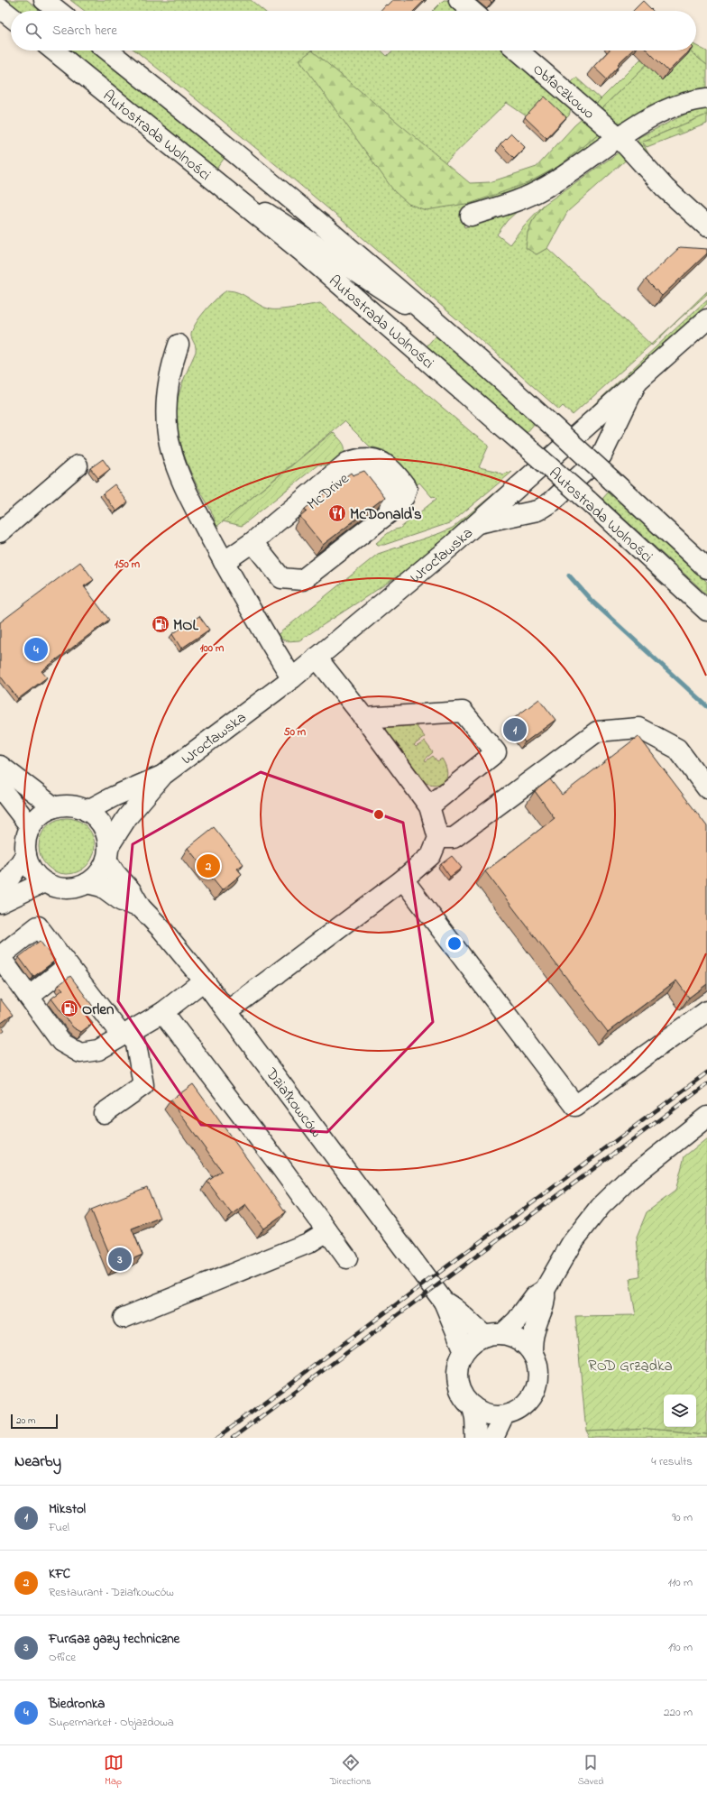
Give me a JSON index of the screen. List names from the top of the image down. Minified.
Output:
{"streets":{"main road":["Obłaczkowo","Autostrada Wolności","Wrocławska","Działkowców"]},"crossings":[["Wrocławska","Działkowców"]],"parks":["ROD Grządka"],"places":{"restaurant":["McDonald's"],"fuel station":["MOL","Orlen"]},"scale_bar":"20 m","page":{"search":"Search here","pins":["4","1","2","3"],"scale":"20 m","heading":["Nearby","4 results"],"list":[{"mark":"1","name":"Mikstol","note":"Fuel","value":"90 m"},{"mark":"2","name":"KFC","note":"Restaurant · Działkowców","value":"110 m"},{"mark":"3","name":"FurGaz gazy techniczne","note":"Office","value":"190 m"},{"mark":"4","name":"Biedronka","note":"Supermarket · Objazdowa","value":"220 m"}],"nav":["Map","Directions","Saved"]},"rings":["150 m","100 m","50 m"]}
